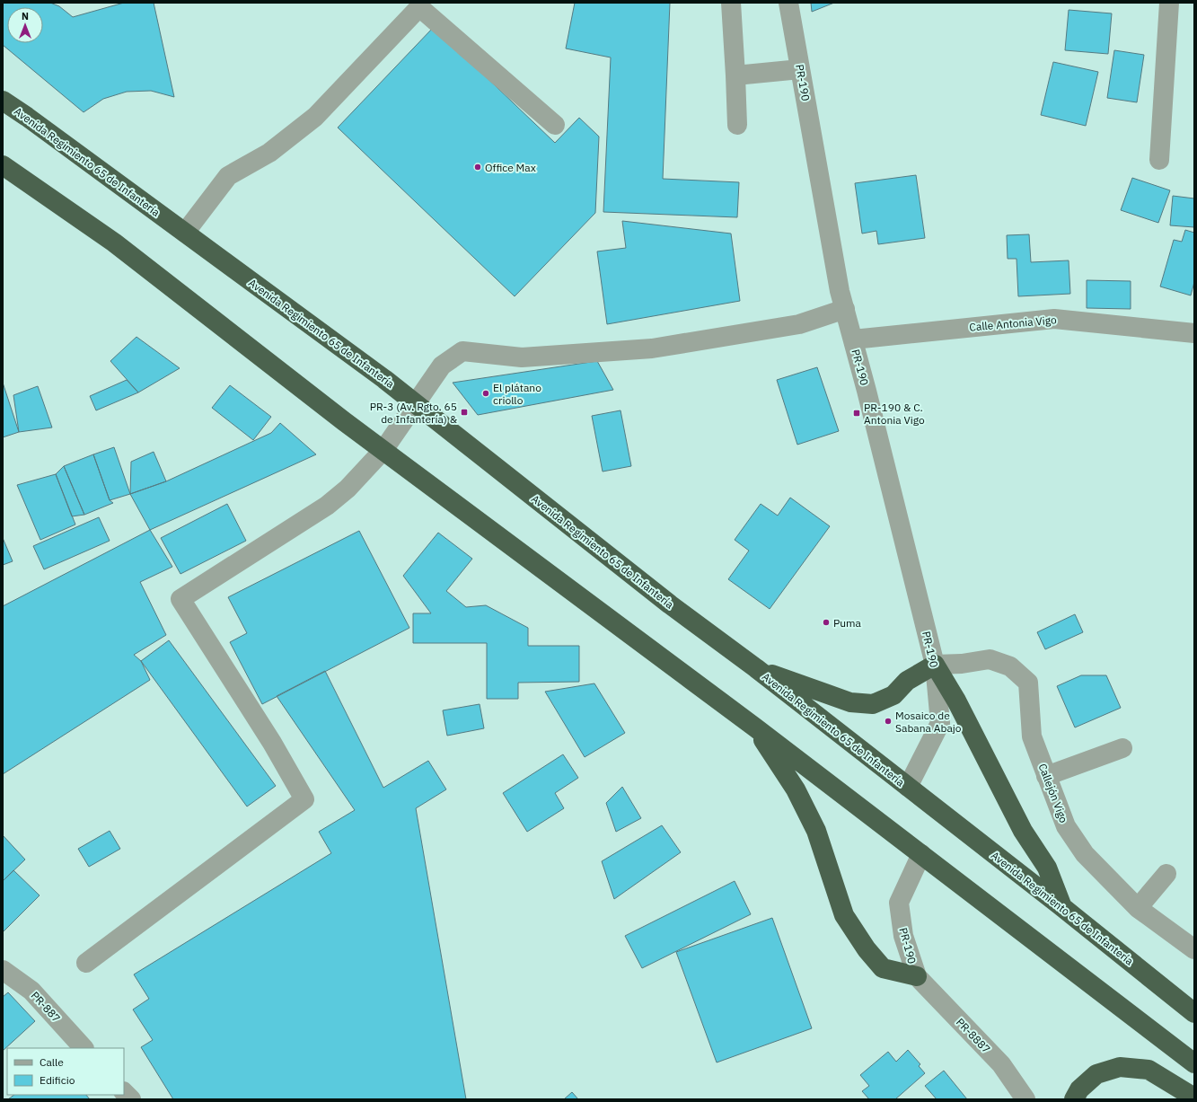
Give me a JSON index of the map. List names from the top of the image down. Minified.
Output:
{"streets":{"highway":["Avenida Regimiento 65 de Infantería"],"street":["PR-190","Calle Antonia Vigo","Callejón Vigo","PR-887","PR-8887"]},"crossings":[["PR-190","Avenida Regimiento 65 de Infantería"],["PR-190","Calle Antonia Vigo"],["PR-190","Callejón Vigo"],["PR-190","PR-8887"]],"places":{"other":["Office Max","El plátano criollo","Puma","Mosaico de Sabana Abajo"],"transit":["PR-3 (Av. Rgto. 65 de Infantería) &","PR-190 & C. Antonia Vigo"]},"legend":["Calle","Edificio"],"north":"top"}
